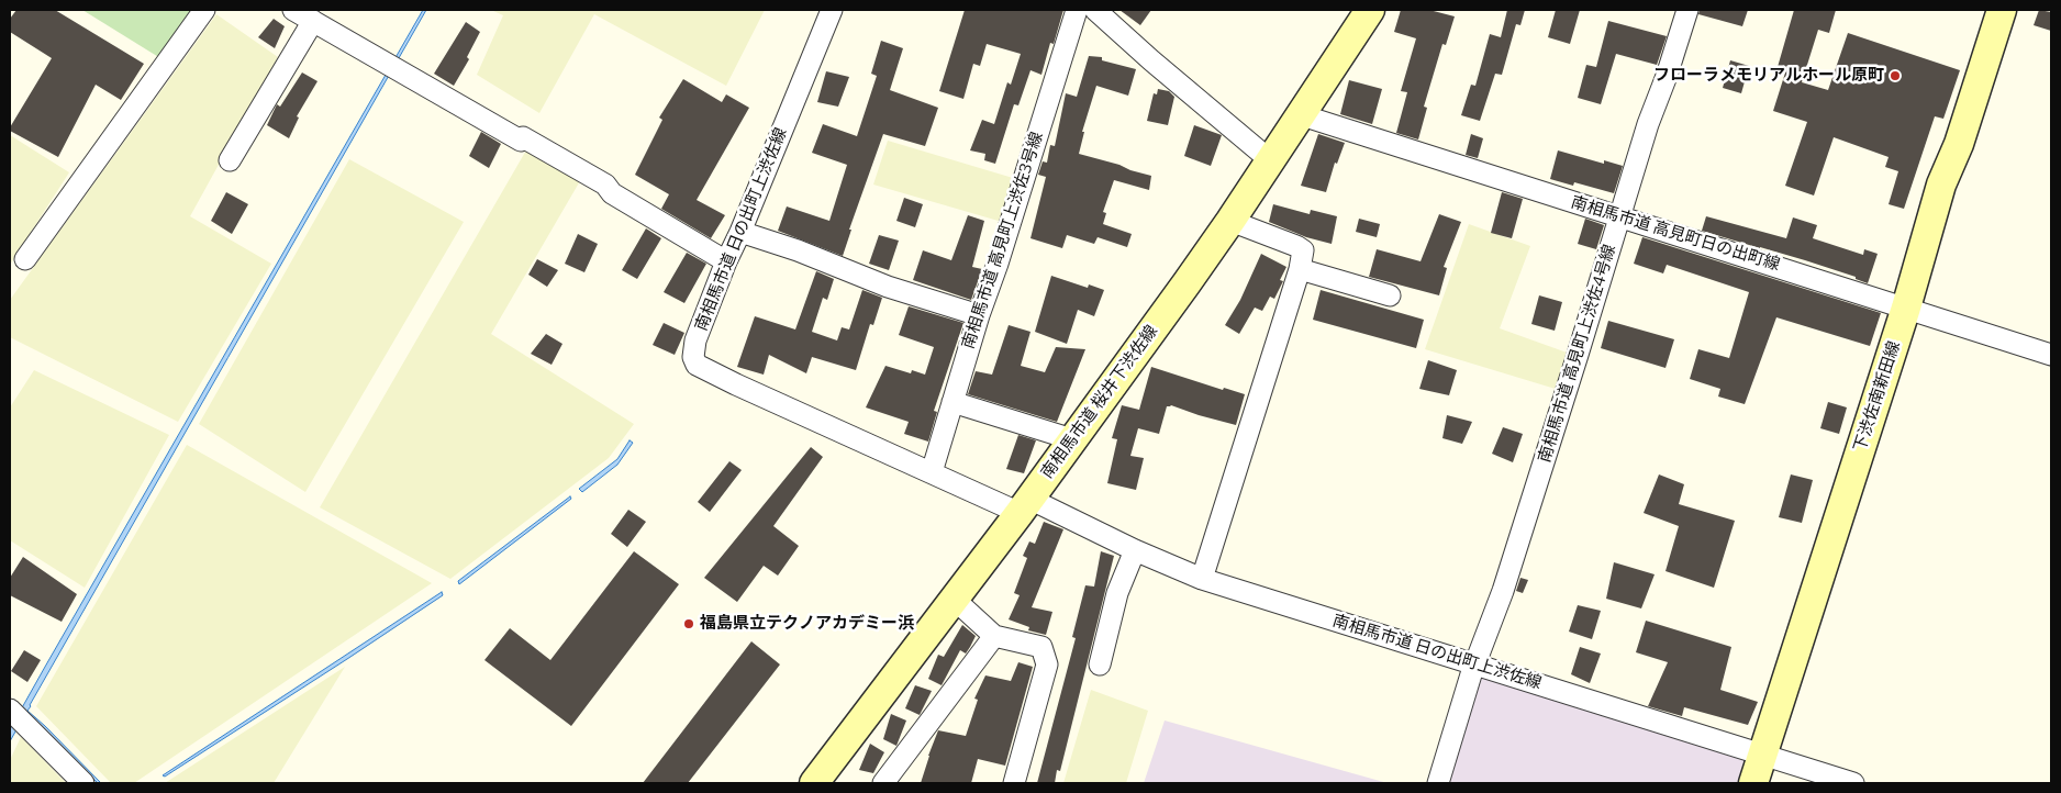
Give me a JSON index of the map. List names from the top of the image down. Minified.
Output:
{"streets":{"street":["南相馬市道 日の出町上渋佐線","南相馬市道 高見町日の出町線","南相馬市道 高見町上渋佐3号線","南相馬市道 高見町上渋佐4号線","下渋佐南新田線","南相馬市道 桜井下渋佐線"]},"crossings":[["南相馬市道 日の出町上渋佐線","南相馬市道 高見町上渋佐3号線"],["南相馬市道 日の出町上渋佐線","南相馬市道 高見町上渋佐4号線"],["南相馬市道 日の出町上渋佐線","下渋佐南新田線"],["南相馬市道 日の出町上渋佐線","南相馬市道 桜井下渋佐線"],["南相馬市道 高見町日の出町線","南相馬市道 高見町上渋佐4号線"],["南相馬市道 高見町日の出町線","下渋佐南新田線"],["南相馬市道 高見町日の出町線","南相馬市道 桜井下渋佐線"]],"places":["フローラメモリアルホール原町","福島県立テクノアカデミー浜"]}
